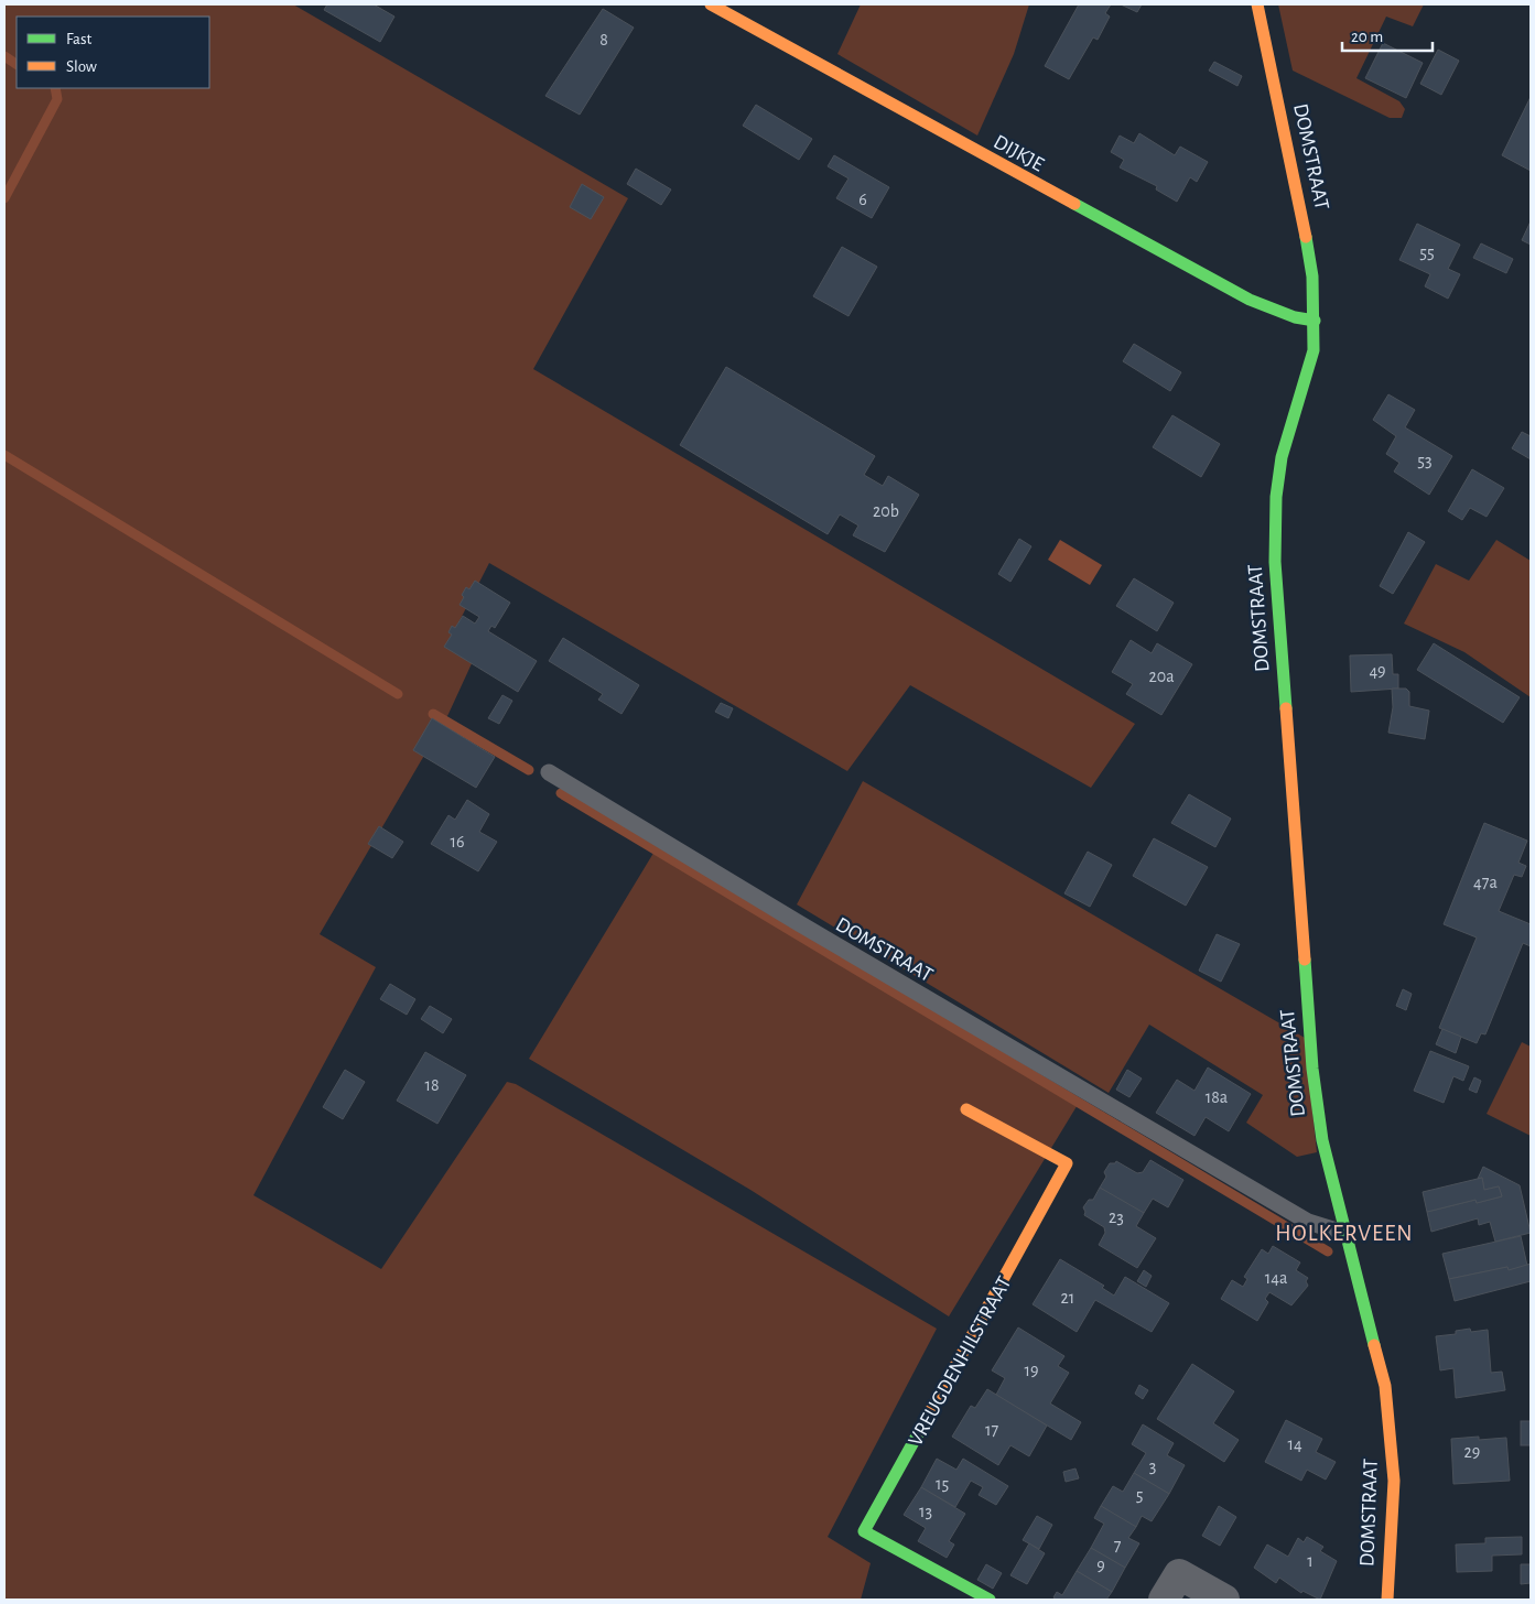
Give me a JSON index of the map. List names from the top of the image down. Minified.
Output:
{"streets":{"street":["DIJKJE","DOMSTRAAT","VREUGDENHILSTRAAT"]},"crossings":[["DIJKJE","DOMSTRAAT"]],"districts":["HOLKERVEEN"],"house_numbers":["8","6","55","53","20b","49","20a","16","47a","18","18a","23","14a","21","19","17","14","29","3","15","5","13","7","1","9"],"legend":["Fast","Slow"],"scale_bar":"20 m"}
